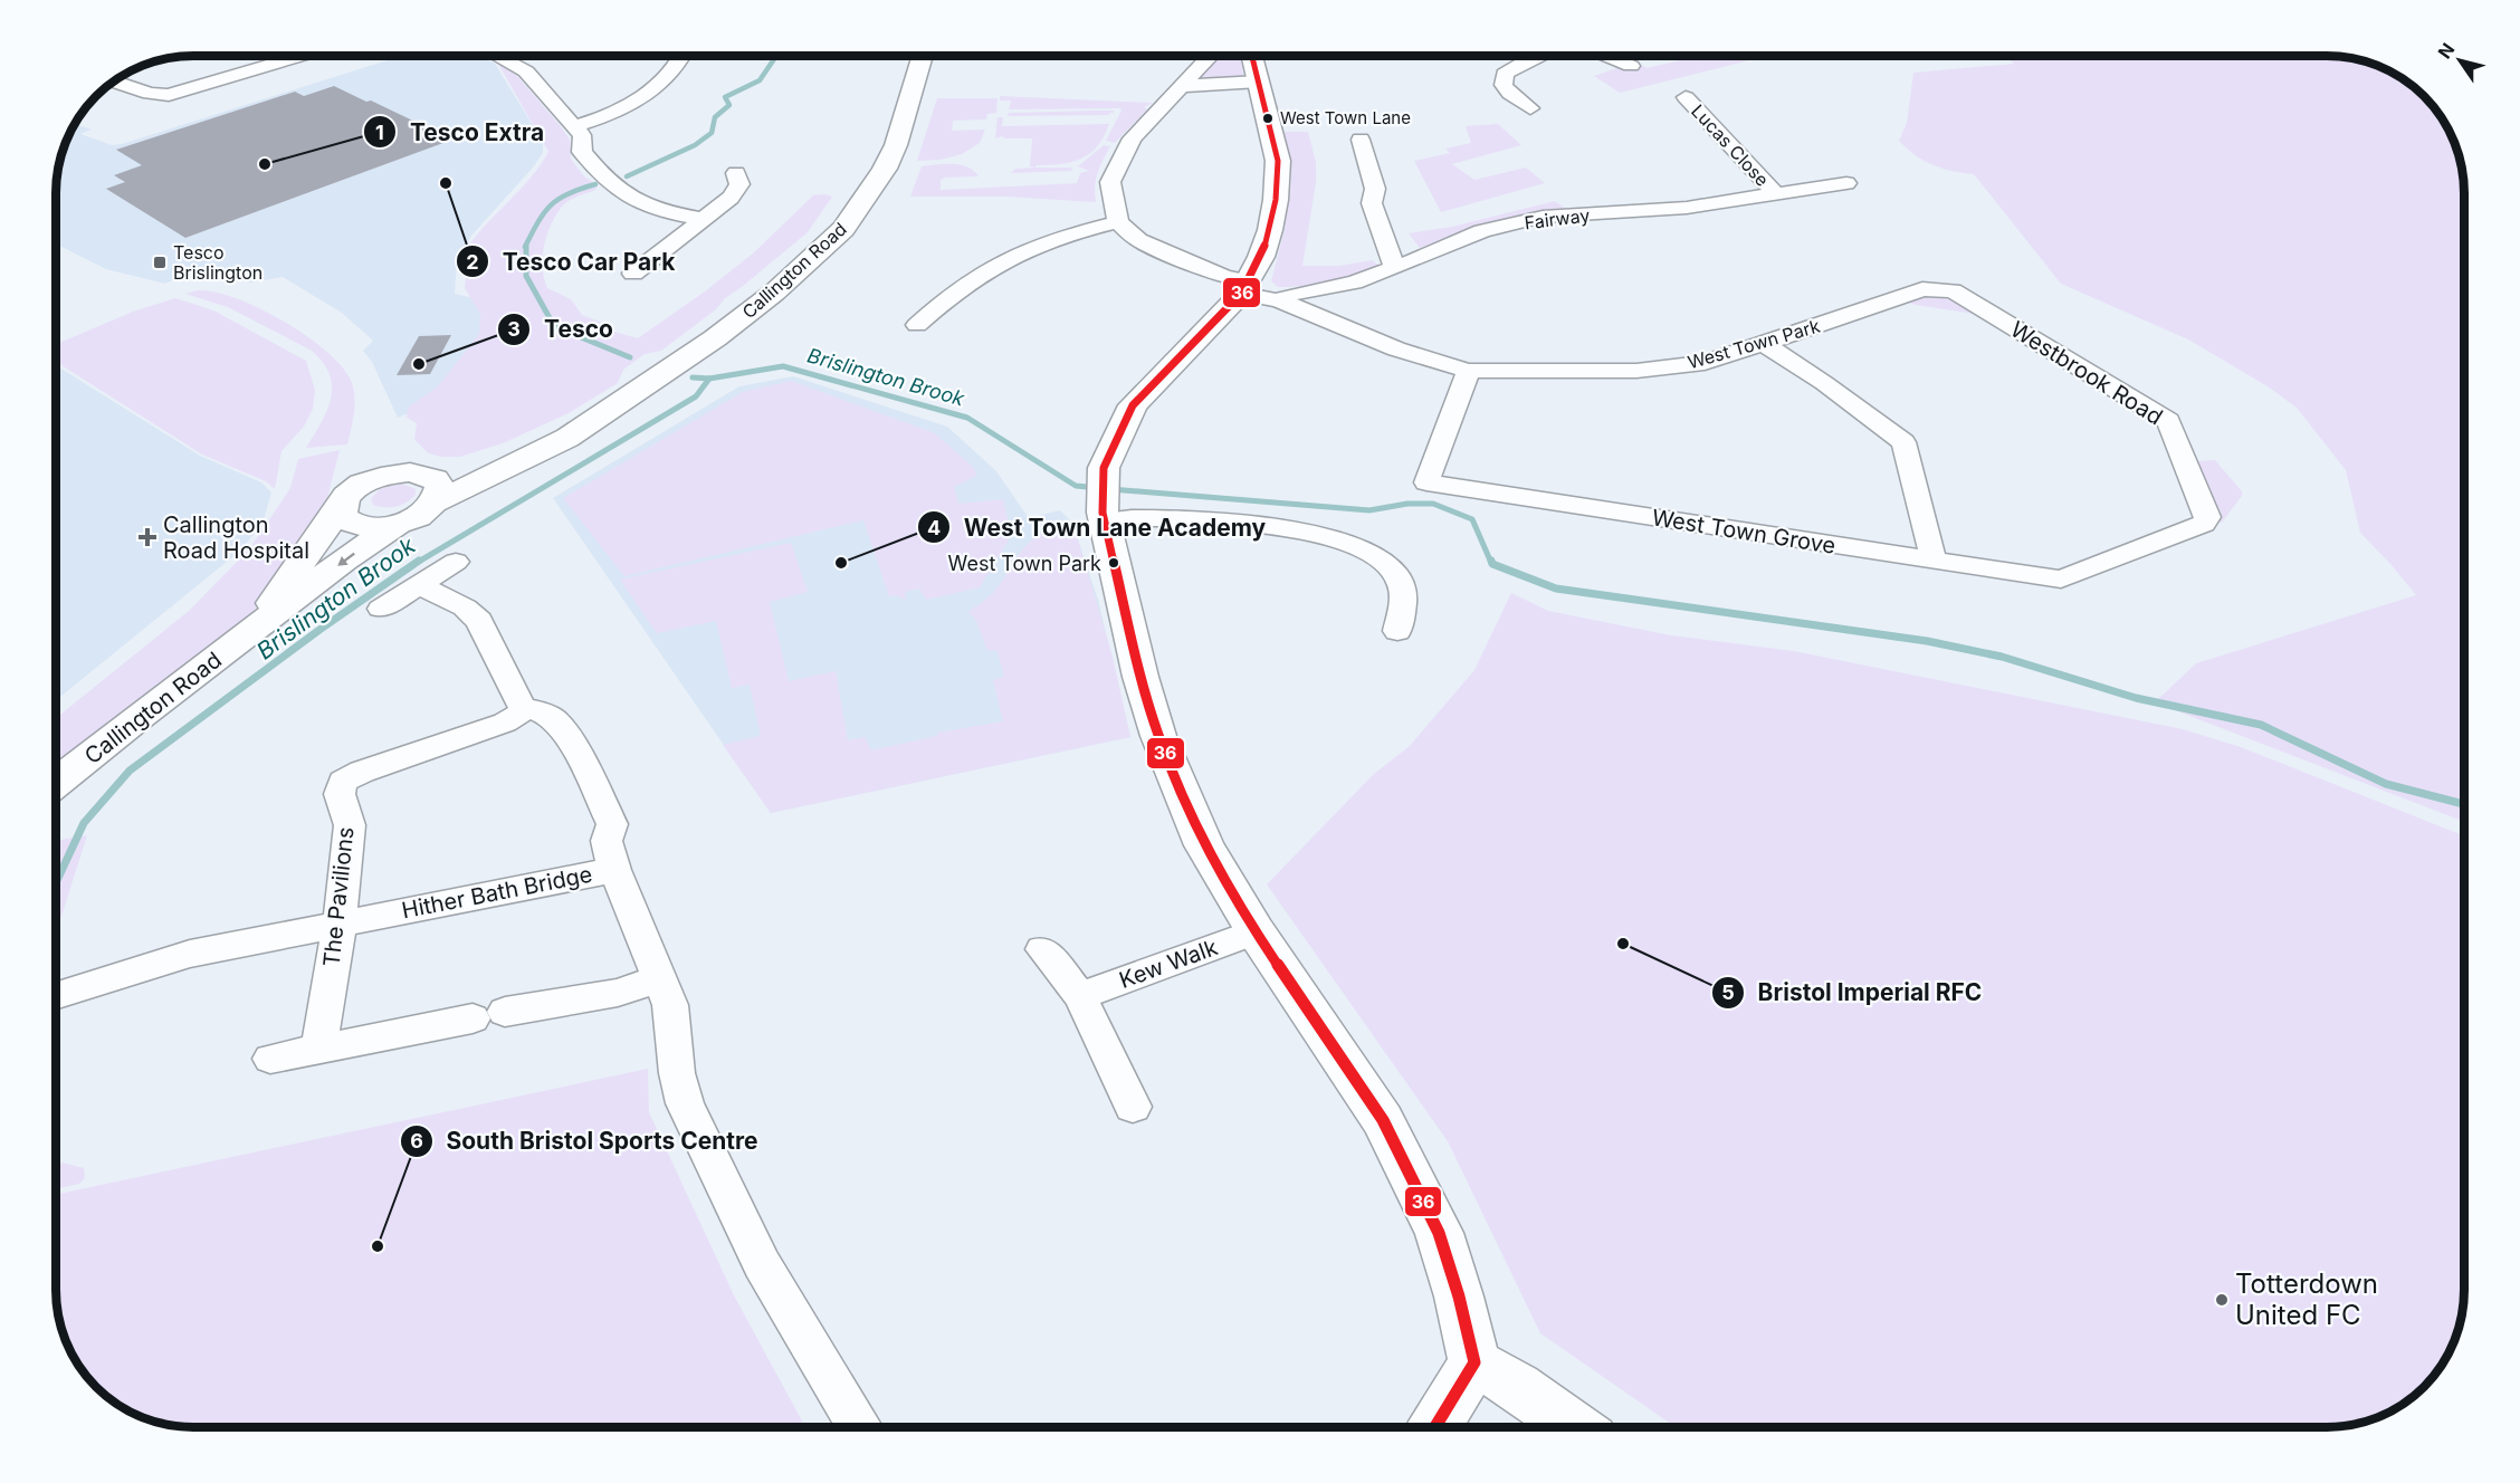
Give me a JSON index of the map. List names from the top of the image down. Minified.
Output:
{"streets":{"main road":["Callington Road"],"street":["Lucas Close","Fairway","West Town Park","Westbrook Road","West Town Grove","Hither Bath Bridge","The Pavilions","Kew Walk"]},"crossings":[["Lucas Close","Fairway"],["Fairway","West Town Park"],["West Town Park","Westbrook Road"],["West Town Park","West Town Grove"],["Westbrook Road","West Town Grove"],["Hither Bath Bridge","The Pavilions"]],"water":["Brislington Brook"],"places":{"other":["West Town Lane","Tesco Extra","Tesco Car Park","Tesco","West Town Lane Academy","West Town Park","Bristol Imperial RFC","South Bristol Sports Centre","Totterdown United FC"],"transit":["Tesco Brislington"],"health":["Callington Road Hospital"]},"lines":["transit line 36"],"north":"top left"}
